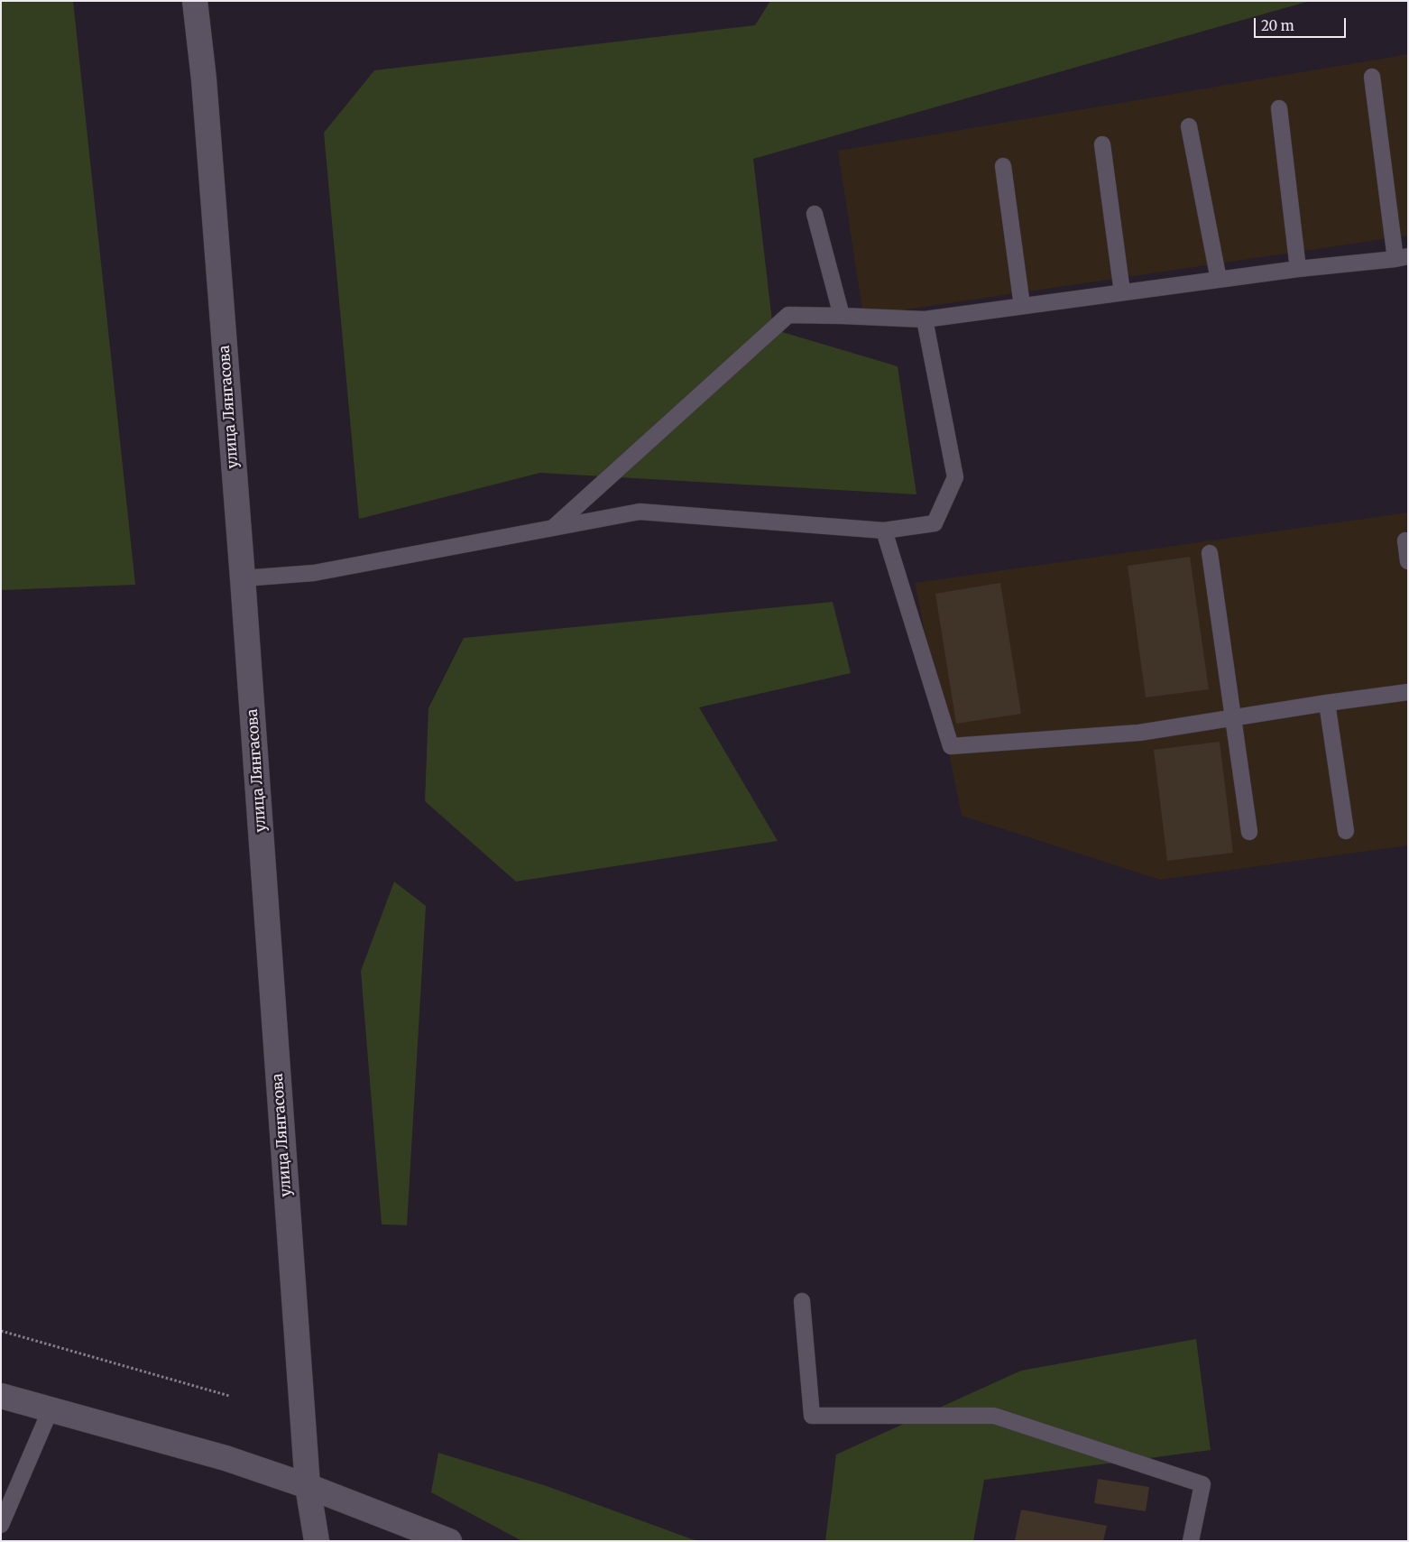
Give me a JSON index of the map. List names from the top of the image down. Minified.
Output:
{"streets":{"main road":["улица Лянгасова"]},"scale_bar":"20 m"}
